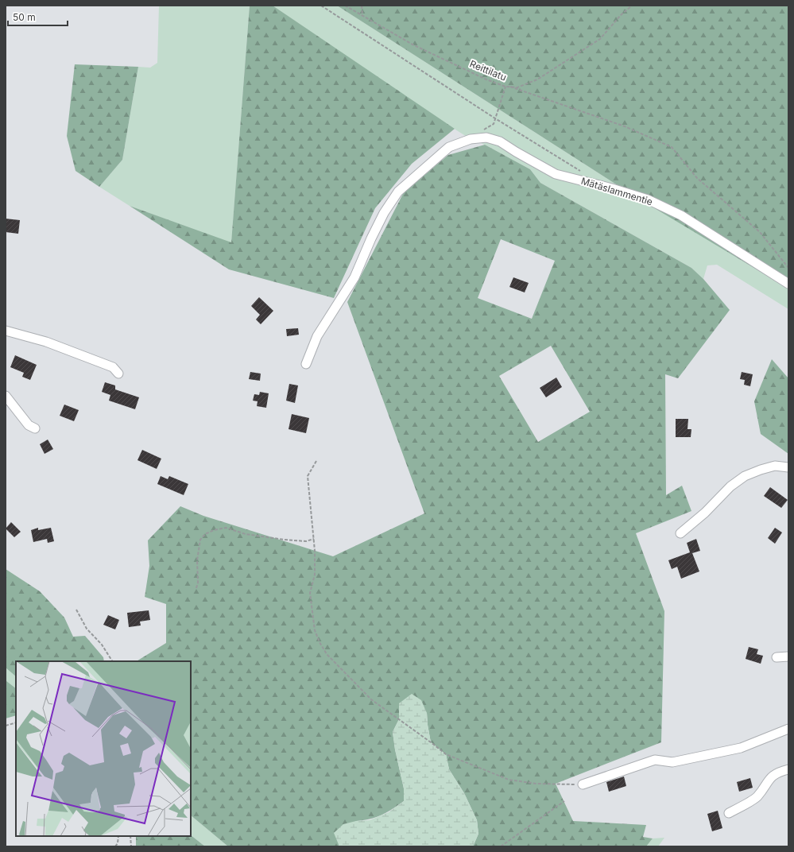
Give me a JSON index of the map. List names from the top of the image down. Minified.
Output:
{"streets":{"street":["Mätäslammentie"],"path":["Reittilatu"]},"scale_bar":"50 m"}
